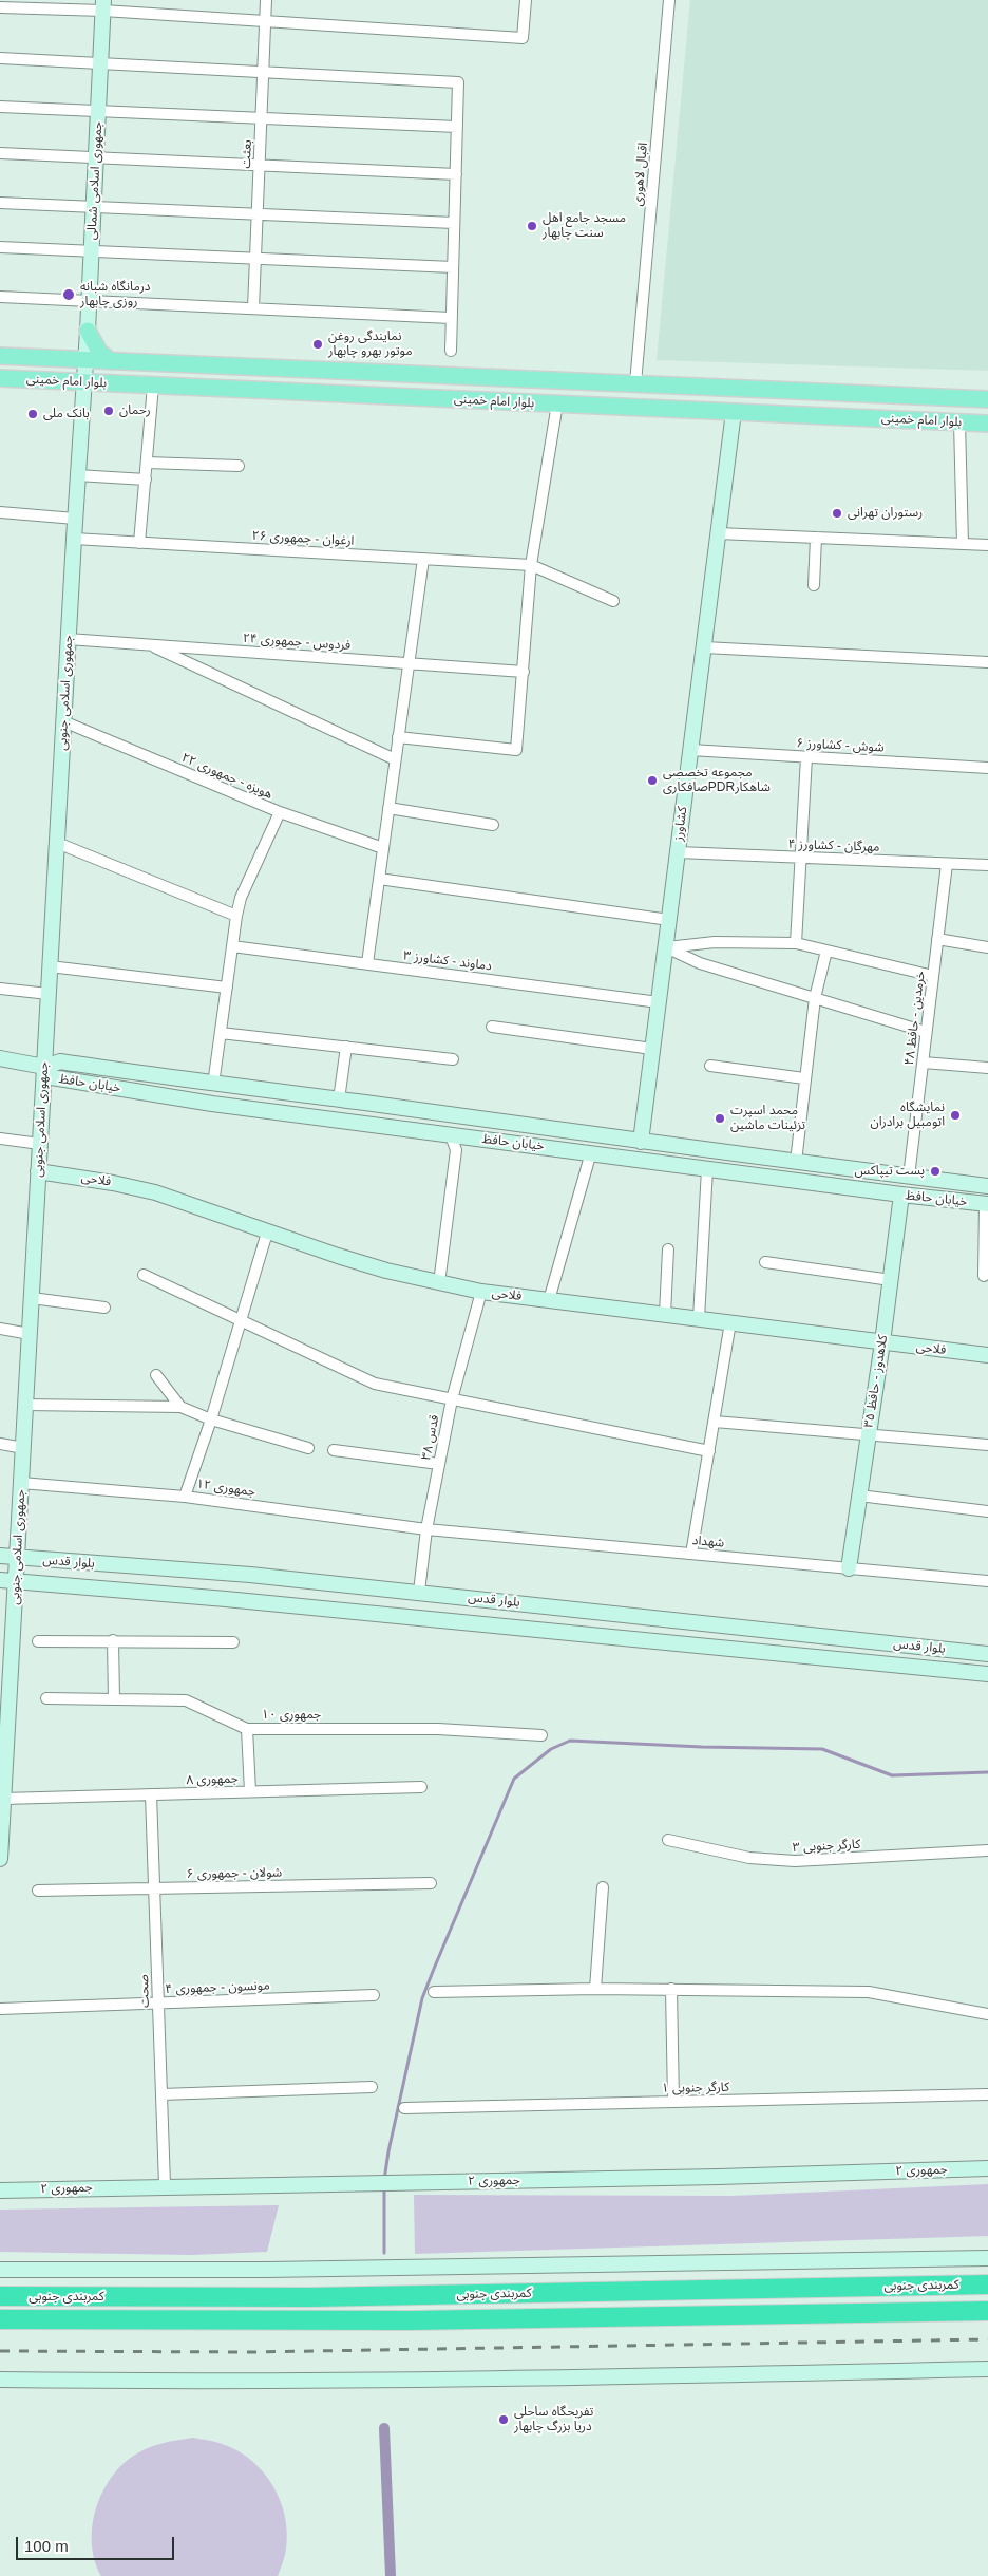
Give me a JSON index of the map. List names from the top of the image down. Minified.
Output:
{"streets":{"highway":["کمربندی جنوبی"],"main road":["جمهوری اسلامی شمالی","بلوار امام خمینی","جمهوری اسلامی جنوبی","کشاورز","خیابان حافظ","فلاحی","کلاهدوز - حافظ ۳۵","بلوار قدس","جمهوری ۲"],"street":["بعثت","اقبال لاهوری","ارغوان - جمهوری ۲۶","فردوس - جمهوری ۲۴","شوش - کشاورز ۶","هویزه - جمهوری ۲۲","مهرگان - کشاورز ۴","دماوند - کشاورز ۳","خرمدین - حافظ ۴۸","قدس ۳۸","جمهوری ۱۲","شهداد","جمهوری ۱۰","جمهوری ۸","کارگر جنوبی ۳","شولان - جمهوری ۶","مونسون - جمهوری ۴","صحت","کارگر جنوبی ۱"]},"crossings":[["اقبال لاهوری","بلوار امام خمینی"],["جمهوری اسلامی شمالی","بلوار امام خمینی"],["جمهوری اسلامی شمالی","جمهوری اسلامی جنوبی"],["بلوار امام خمینی","جمهوری اسلامی جنوبی"],["بلوار امام خمینی","کشاورز"],["ارغوان - جمهوری ۲۶","جمهوری اسلامی جنوبی"],["فردوس - جمهوری ۲۴","جمهوری اسلامی جنوبی"],["جمهوری اسلامی جنوبی","هویزه - جمهوری ۲۲"],["جمهوری اسلامی جنوبی","خیابان حافظ"],["جمهوری اسلامی جنوبی","فلاحی"],["جمهوری اسلامی جنوبی","جمهوری ۱۲"],["جمهوری اسلامی جنوبی","بلوار قدس"],["جمهوری اسلامی جنوبی","جمهوری ۸"],["شوش - کشاورز ۶","کشاورز"],["کشاورز","مهرگان - کشاورز ۴"],["کشاورز","دماوند - کشاورز ۳"],["کشاورز","خیابان حافظ"],["مهرگان - کشاورز ۴","خرمدین - حافظ ۴۸"],["خرمدین - حافظ ۴۸","خیابان حافظ"],["خیابان حافظ","کلاهدوز - حافظ ۳۵"],["فلاحی","کلاهدوز - حافظ ۳۵"],["فلاحی","قدس ۳۸"],["کلاهدوز - حافظ ۳۵","شهداد"],["قدس ۳۸","جمهوری ۱۲"],["قدس ۳۸","شهداد"],["قدس ۳۸","بلوار قدس"],["جمهوری ۱۲","شهداد"],["جمهوری ۸","صحت"],["شولان - جمهوری ۶","صحت"],["مونسون - جمهوری ۴","صحت"],["صحت","جمهوری ۲"]],"places":["مسجد جامع اهل سنت چابهار","درمانگاه شبانه روزی چابهار","نمایندگی روغن موتور بهرو چابهار","رحمان","بانک ملی","رستوران تهرانی","مجموعه تخصصی صافکاریPDRشاهکار","نمایشگاه اتومبیل برادران","محمد اسپرت تزئینات ماشین","پست تیپاکس","تفریحگاه ساحلی دریا بزرگ چابهار"],"scale_bar":"100 m"}
